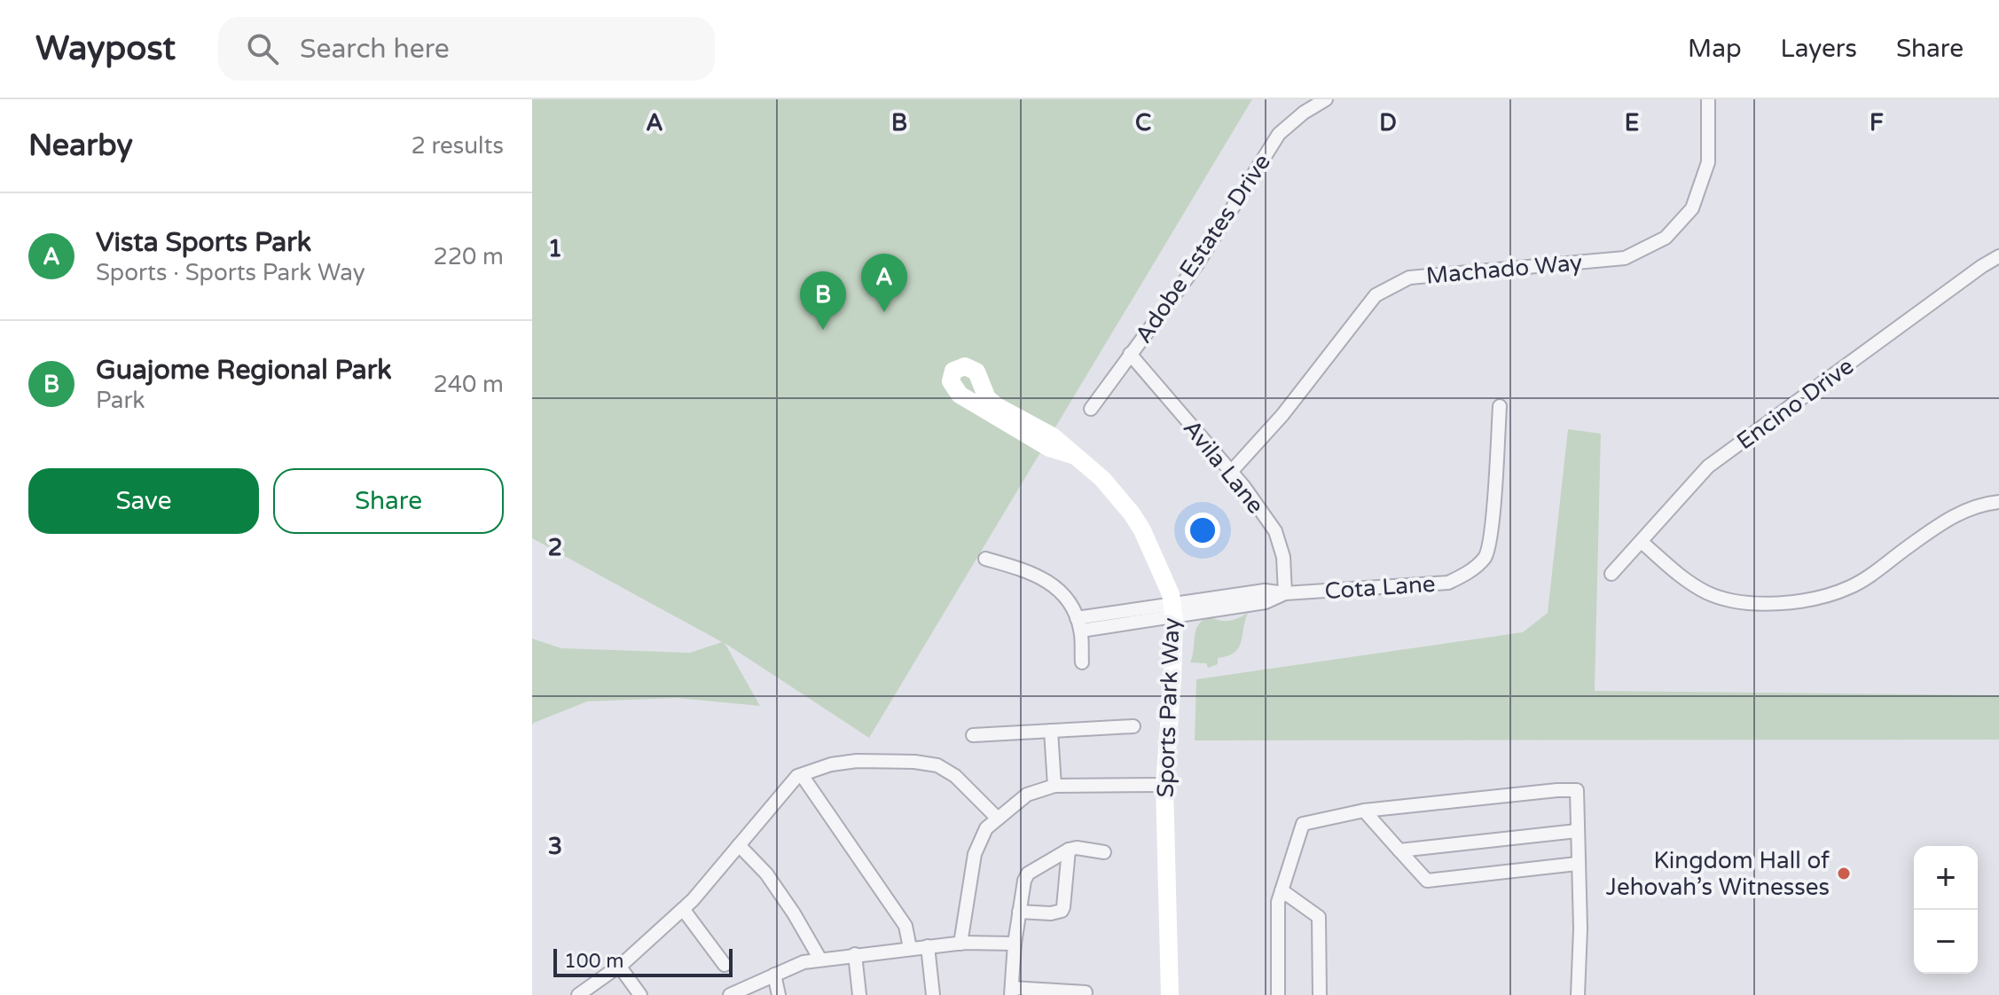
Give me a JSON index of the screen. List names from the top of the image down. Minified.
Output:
{"streets":{"street":["Adobe Estates Drive","Machado Way","Encino Drive","Avila Lane","Cota Lane","Sports Park Way"]},"crossings":[["Adobe Estates Drive","Avila Lane"],["Machado Way","Avila Lane"],["Avila Lane","Cota Lane"],["Cota Lane","Sports Park Way"]],"places":["Kingdom Hall of Jehovah’s Witnesses"],"scale_bar":"100 m","page":{"header":"Waypost","search":"Search here","nav":["Map","Layers","Share"],"heading":["Nearby","2 results"],"list":[{"mark":"A","name":"Vista Sports Park","note":"Sports · Sports Park Way","value":"220 m"},{"mark":"B","name":"Guajome Regional Park","note":"Park","value":"240 m"}],"pins":["A","B"],"buttons":["Save","Share"],"map_buttons":["+","−"],"scale":"100 m"},"grid":{"columns":["A","B","C","D","E","F"],"rows":["1","2","3"]}}
